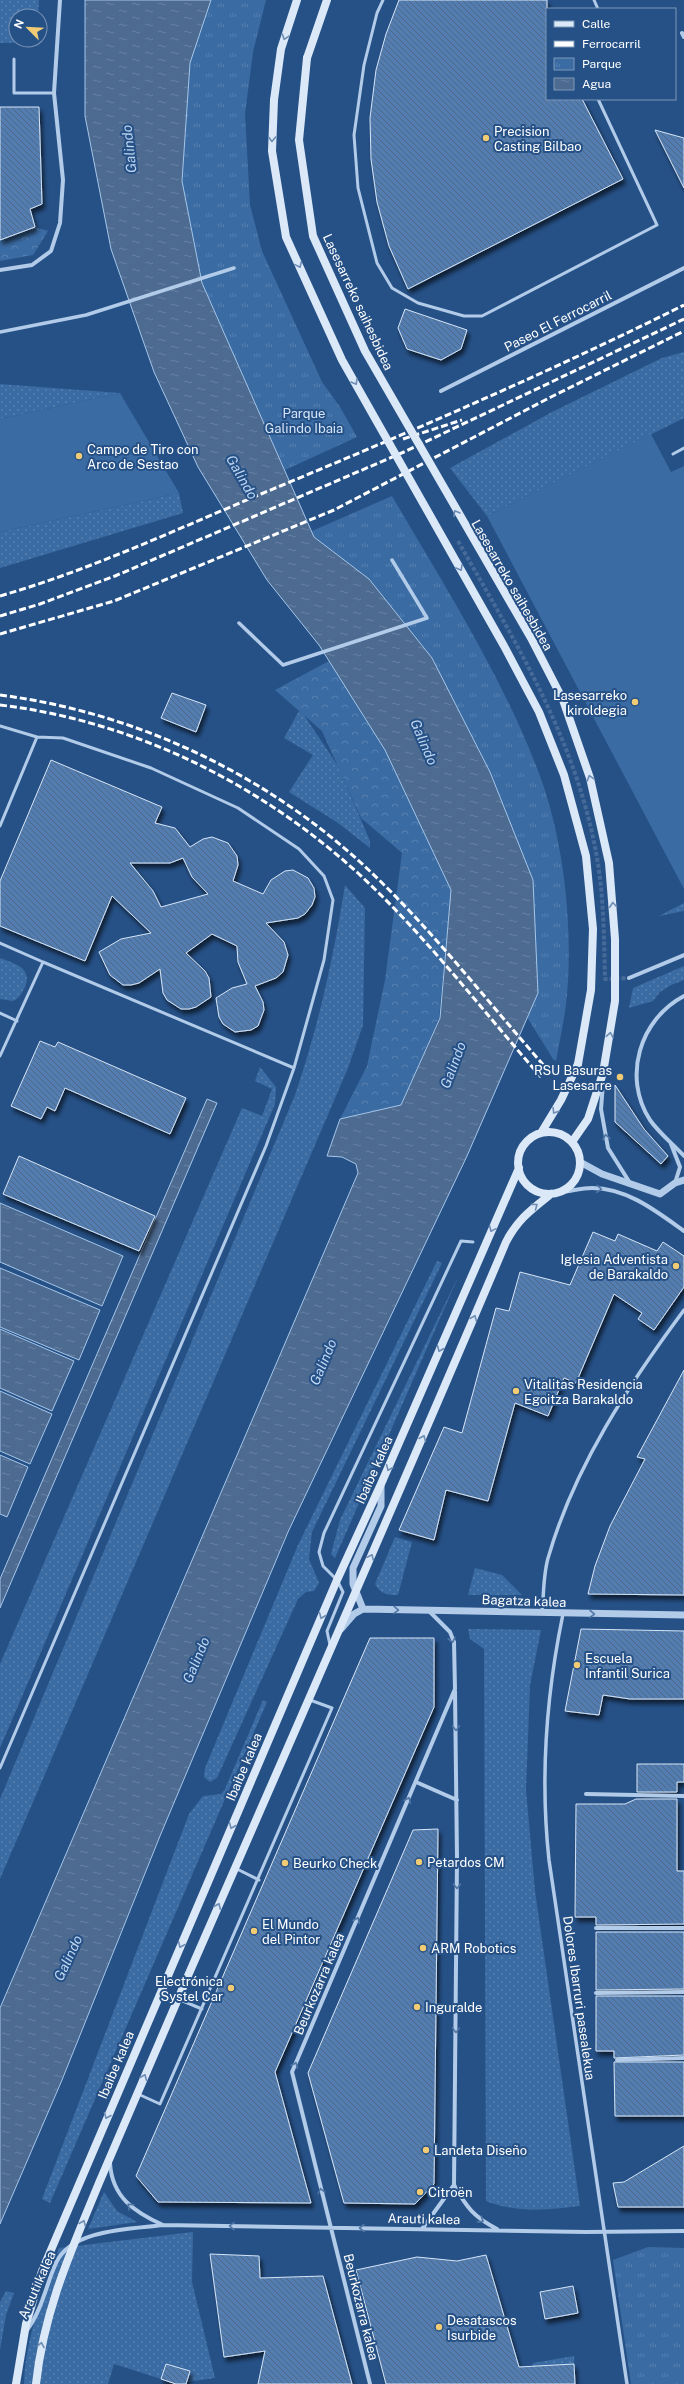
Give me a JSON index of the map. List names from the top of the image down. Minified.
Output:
{"streets":{"main road":["Lasesarreko saihesbidea","Ibaibe kalea"],"street":["Paseo El Ferrocarril","Bagatza kalea","Beurkozarra kalea","Dolores Ibarruri pasealekua","Arauti kalea"]},"crossings":[["Lasesarreko saihesbidea","Ibaibe kalea"],["Ibaibe kalea","Arauti kalea"],["Bagatza kalea","Beurkozarra kalea"],["Bagatza kalea","Dolores Ibarruri pasealekua"],["Beurkozarra kalea","Arauti kalea"],["Dolores Ibarruri pasealekua","Arauti kalea"]],"one_way":["Bagatza kalea","Arauti kalea"],"water":["Galindo"],"parks":["Parque Galindo Ibaia"],"places":["Precision Casting Bilbao","Campo de Tiro con Arco de Sestao","Lasesarreko kiroldegia","RSU Basuras Lasesarre","Iglesia Adventista de Barakaldo","Vitalitas Residencia Egoitza Barakaldo","Escuela Infantil Surica","Petardos CM","Beurko Check","El Mundo del Pintor","ARM Robotics","Electrónica Systel Car","Inguralde","Landeta Diseño","Citroën","Desatascos Isurbide"],"legend":["Calle","Ferrocarril","Parque","Agua"],"north":"top left"}
